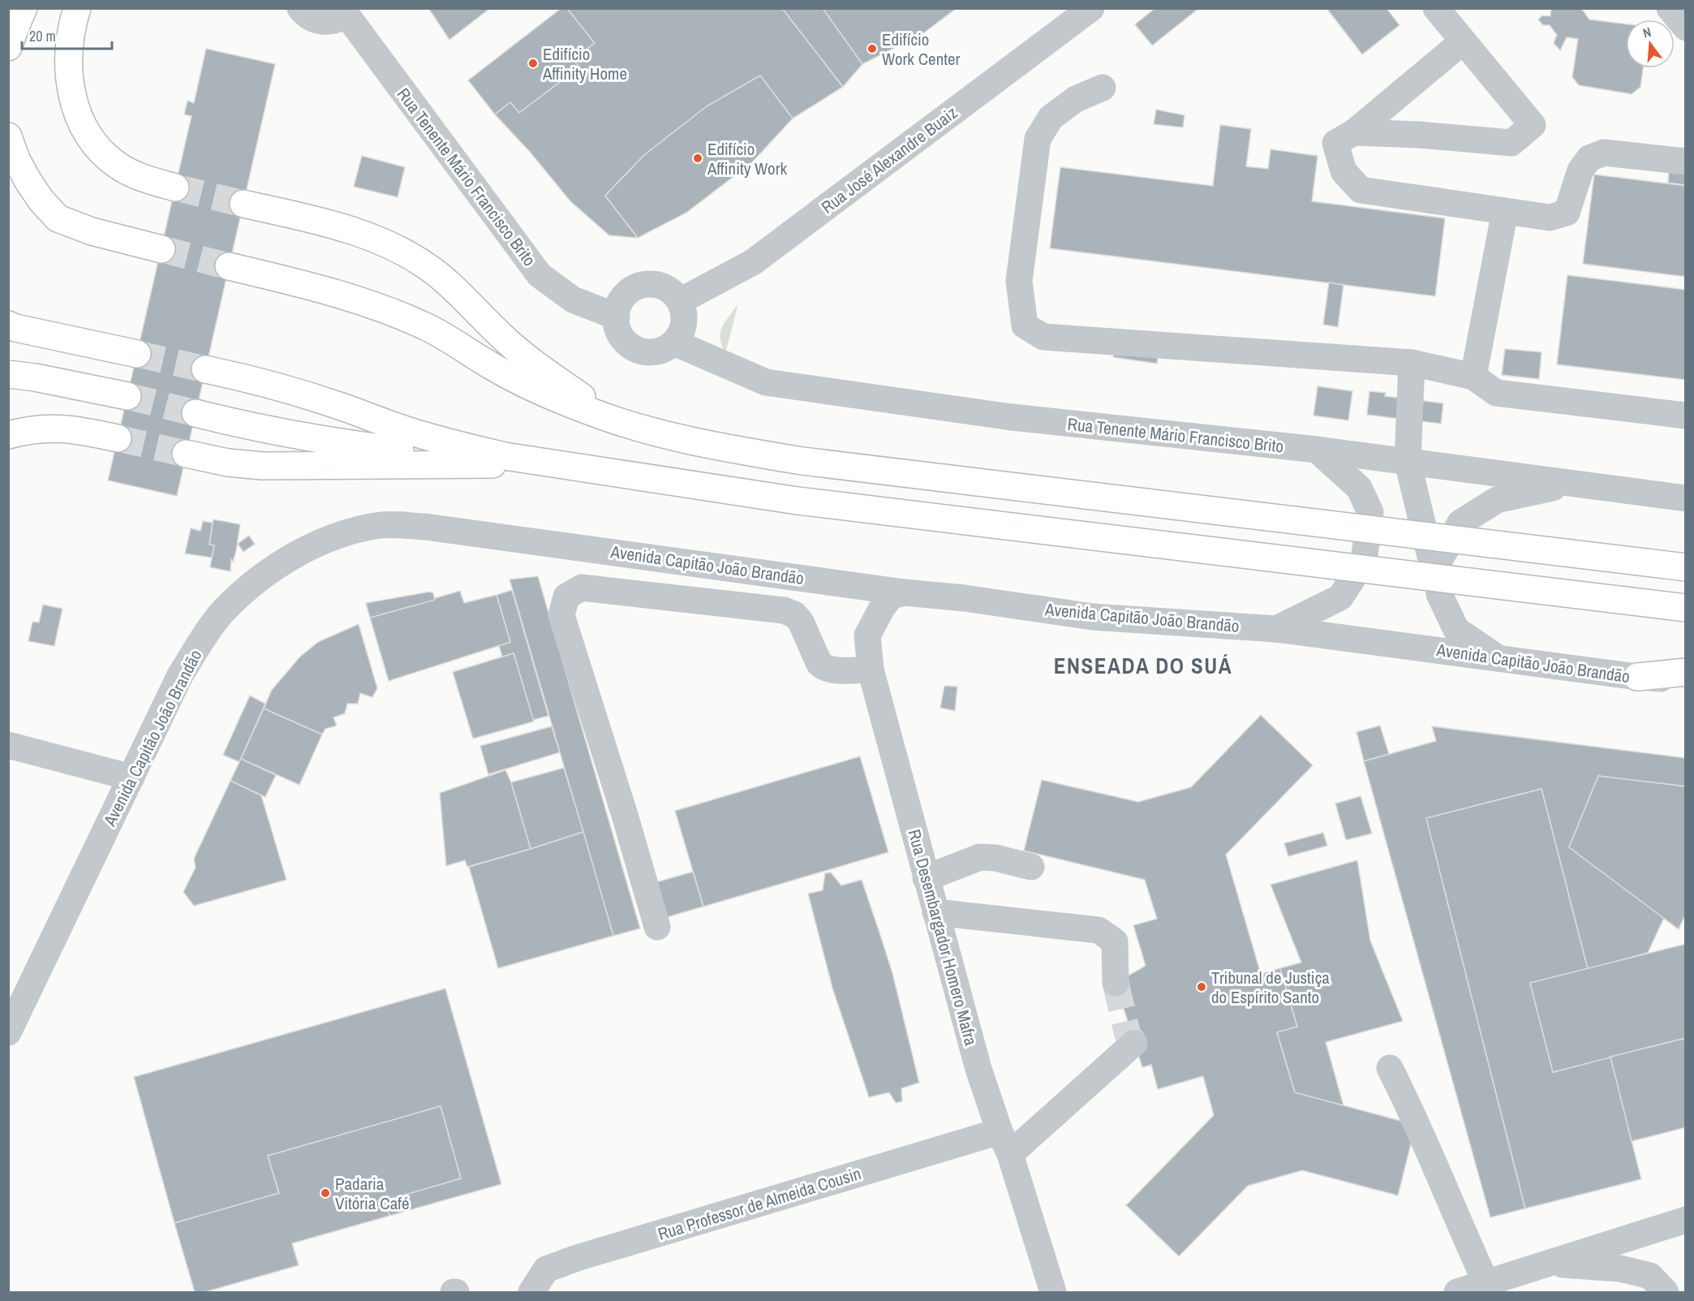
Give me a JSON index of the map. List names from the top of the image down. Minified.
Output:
{"streets":{"street":["Rua José Alexandre Buaiz","Rua Tenente Mário Francisco Brito","Avenida Capitão João Brandão","Rua Desembargador Homero Mafra","Rua Professor de Almeida Cousin"]},"crossings":[["Rua José Alexandre Buaiz","Rua Tenente Mário Francisco Brito"],["Avenida Capitão João Brandão","Rua Desembargador Homero Mafra"],["Rua Desembargador Homero Mafra","Rua Professor de Almeida Cousin"]],"districts":["ENSEADA DO SUÁ"],"places":["Edifício Work Center","Edifício Affinity Home","Edifício Affinity Work","Tribunal de Justiça do Espírito Santo","Padaria Vitória Café"],"scale_bar":"20 m","north":"top"}
